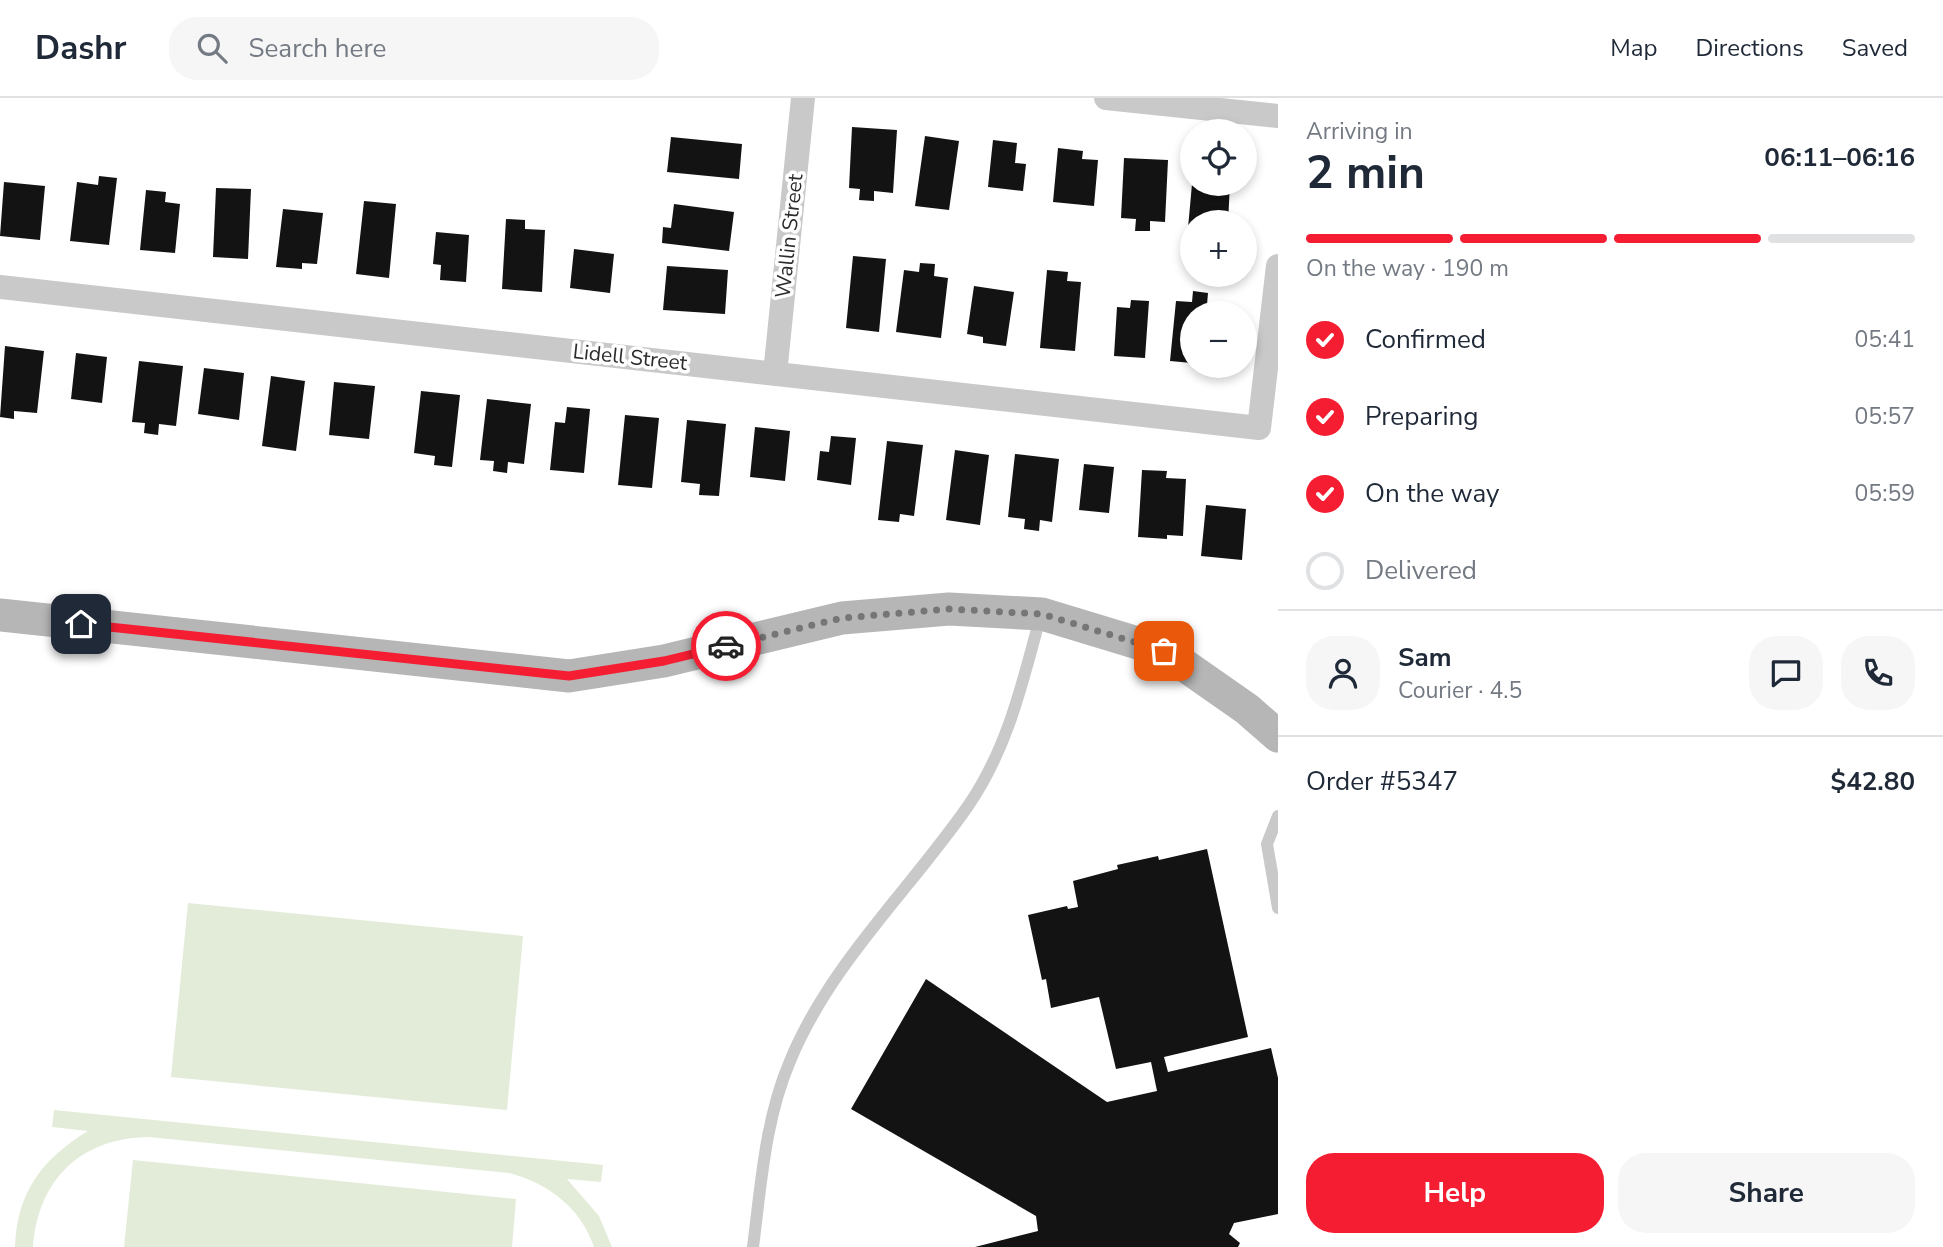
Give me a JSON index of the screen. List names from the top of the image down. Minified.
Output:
{"streets":{"street":["Wallin Street","Lidell Street"]},"crossings":[["Wallin Street","Lidell Street"]],"page":{"header":"Dashr","search":"Search here","nav":["Map","Directions","Saved"],"heading":["2 min","Arriving in","06:11–06:16"],"panel":["Sam","Courier · 4.5","Order #5347","$42.80"],"map_buttons":["+","−"],"bar":"On the way · 190 m","list":[["Confirmed","05:41"],["Preparing","05:57"],["On the way","05:59"],"Delivered"],"buttons":["Help","Share"]}}
